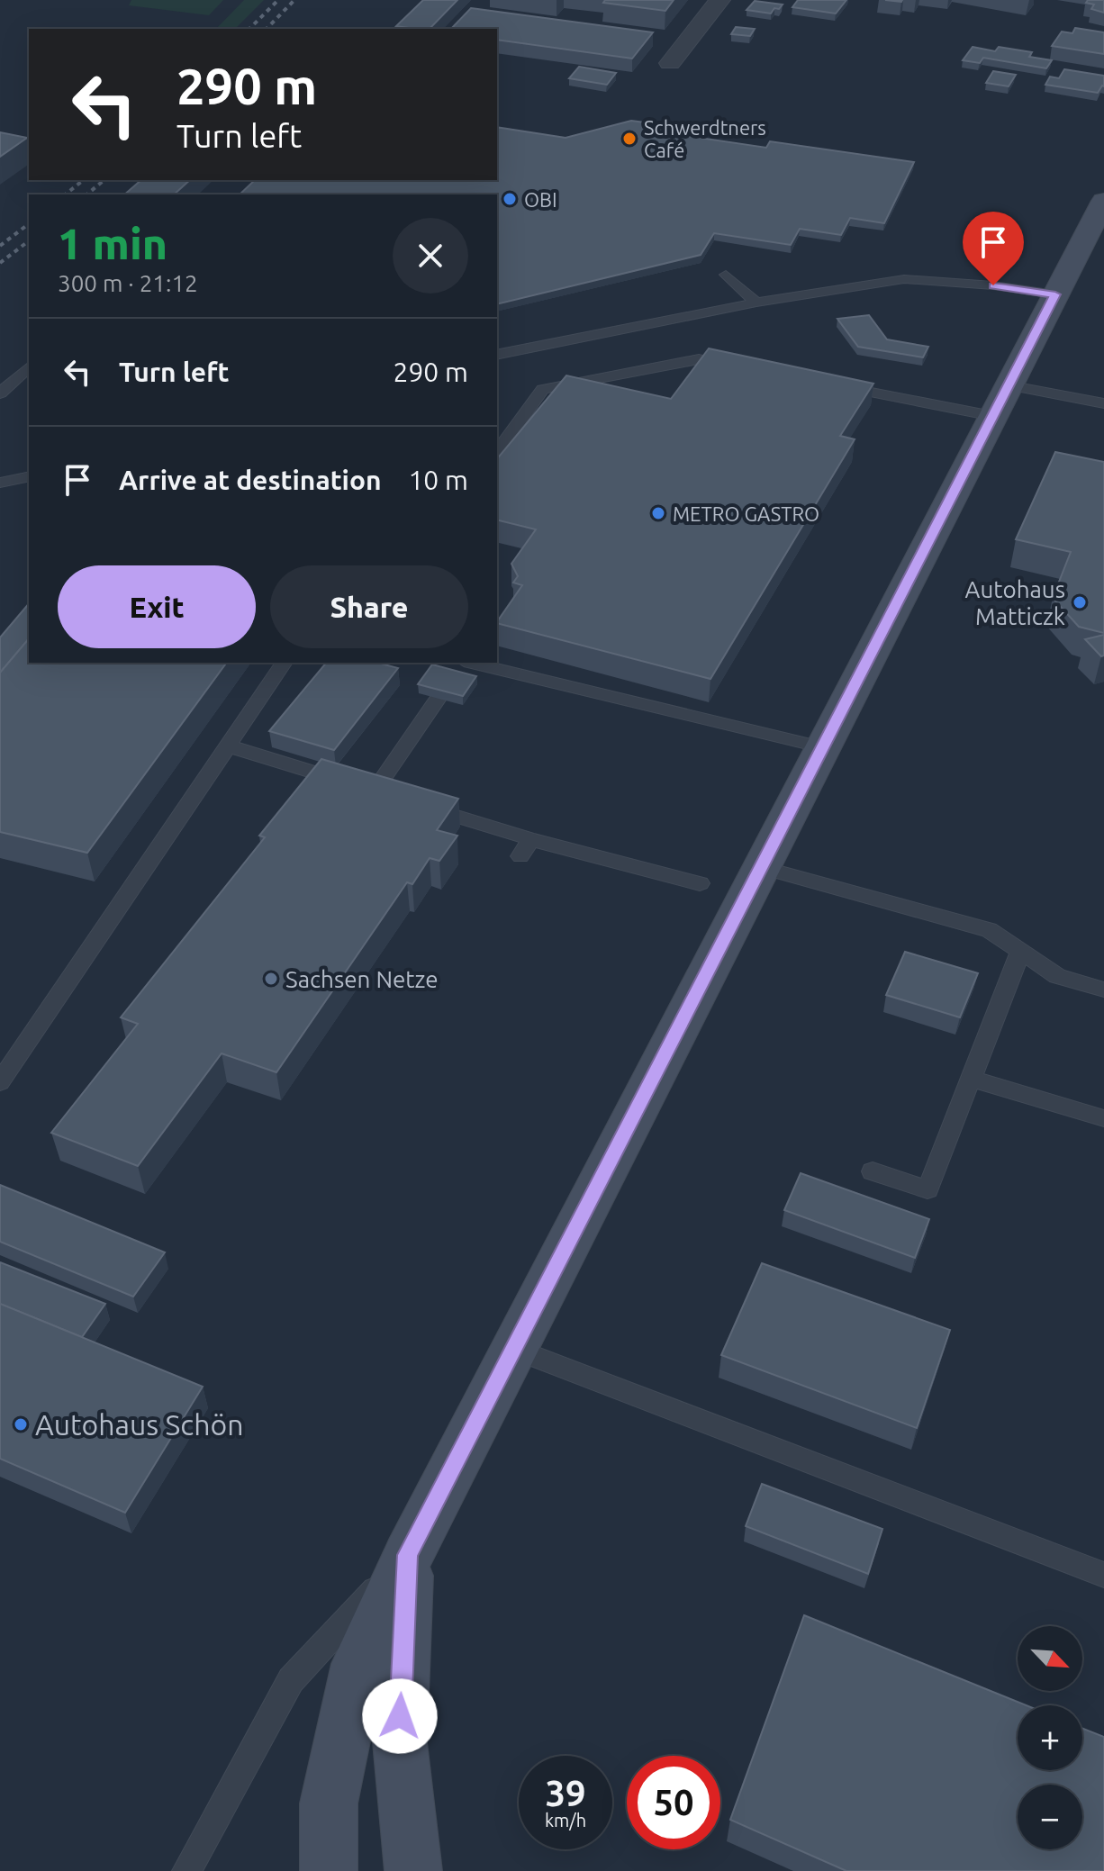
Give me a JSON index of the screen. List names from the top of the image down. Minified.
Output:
{"places":["Schwerdtners Café","OBI","METRO GASTRO","Autohaus Matticzk","Sachsen Netze","Autohaus Schön"],"north":"bottom right","page":{"turn":["290 m","Turn left"],"heading":["1 min","300 m · 21:12"],"list":[{"name":"Turn left","value":"290 m"},{"name":"Arrive at destination","value":"10 m"}],"buttons":["Exit","Share"],"map_buttons":["+","−"],"speed":"39 km/h","limit":"50"}}
